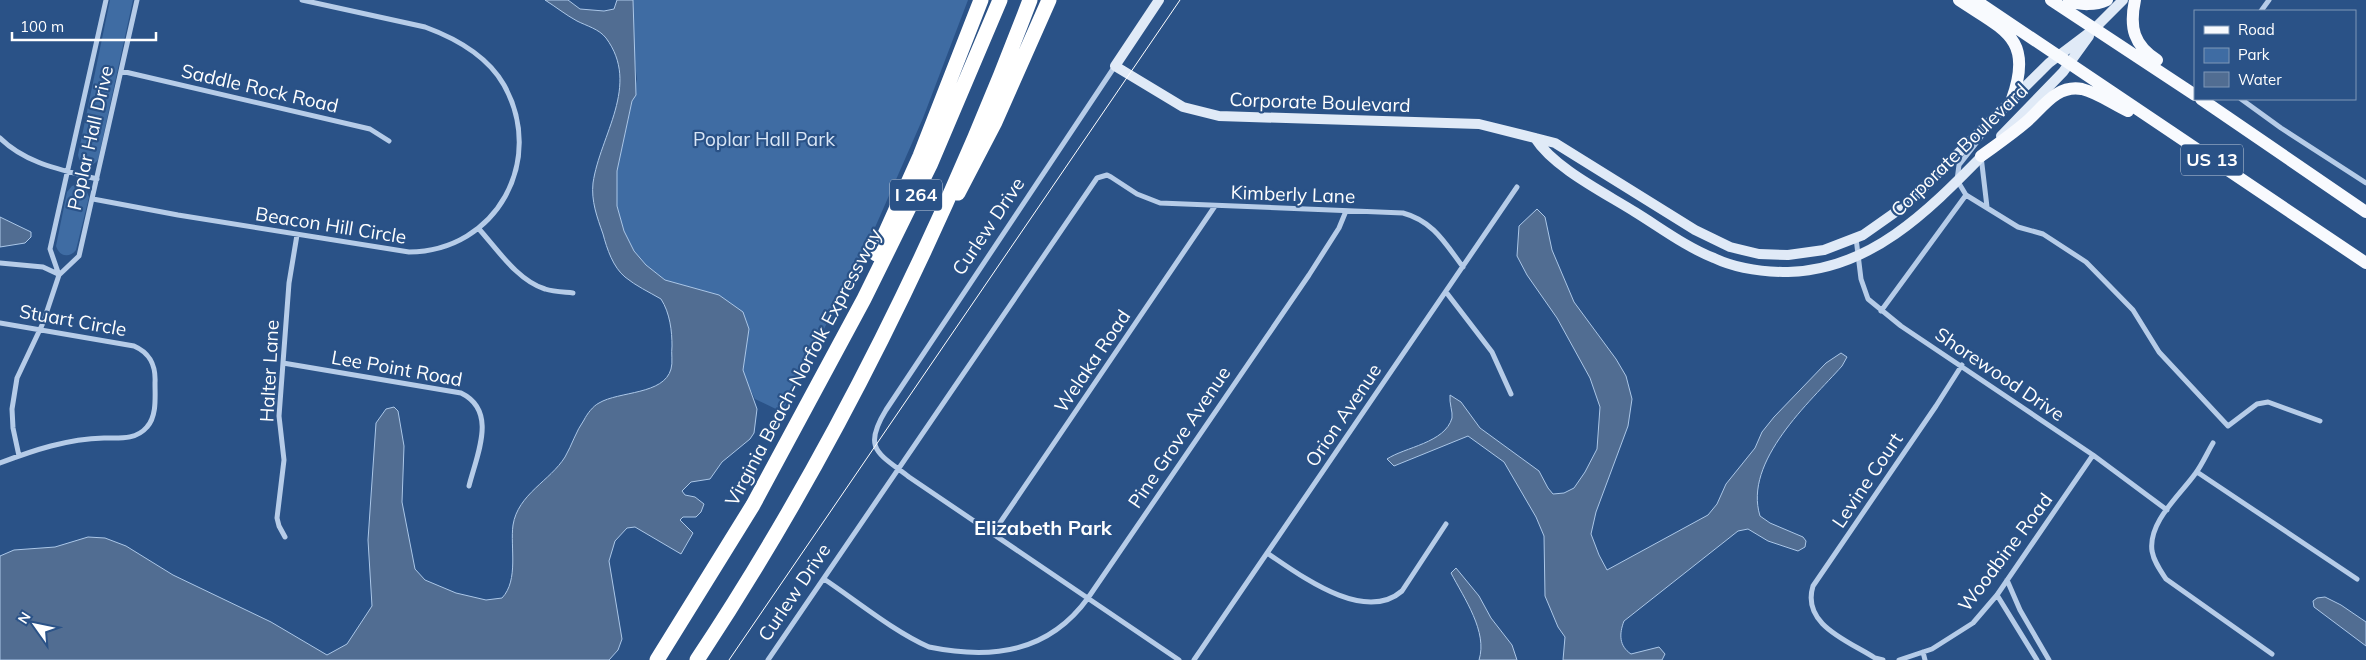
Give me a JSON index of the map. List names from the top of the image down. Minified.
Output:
{"streets":{"highway":["I 264","Virginia Beach-Norfolk Expressway"],"main road":["US 13"],"street":["Saddle Rock Road","Corporate Boulevard","Poplar Hall Drive","Kimberly Lane","Beacon Hill Circle","Curlew Drive","Stuart Circle","Welaka Road","Lee Point Road","Halter Lane","Shorewood Drive","Orion Avenue","Pine Grove Avenue","Levine Court","Woodbine Road"]},"crossings":[["Saddle Rock Road","Poplar Hall Drive"],["Corporate Boulevard","US 13"],["Corporate Boulevard","Curlew Drive"],["Corporate Boulevard","Shorewood Drive"],["Poplar Hall Drive","Beacon Hill Circle"],["Poplar Hall Drive","Stuart Circle"],["Kimberly Lane","Curlew Drive"],["Kimberly Lane","Welaka Road"],["Kimberly Lane","Orion Avenue"],["Kimberly Lane","Pine Grove Avenue"],["Beacon Hill Circle","Halter Lane"],["Curlew Drive","Pine Grove Avenue"],["Lee Point Road","Halter Lane"],["Shorewood Drive","Levine Court"],["Shorewood Drive","Woodbine Road"]],"districts":["Elizabeth Park"],"parks":["Poplar Hall Park"],"legend":["Road","Park","Water"],"scale_bar":"100 m","north":"top left"}
